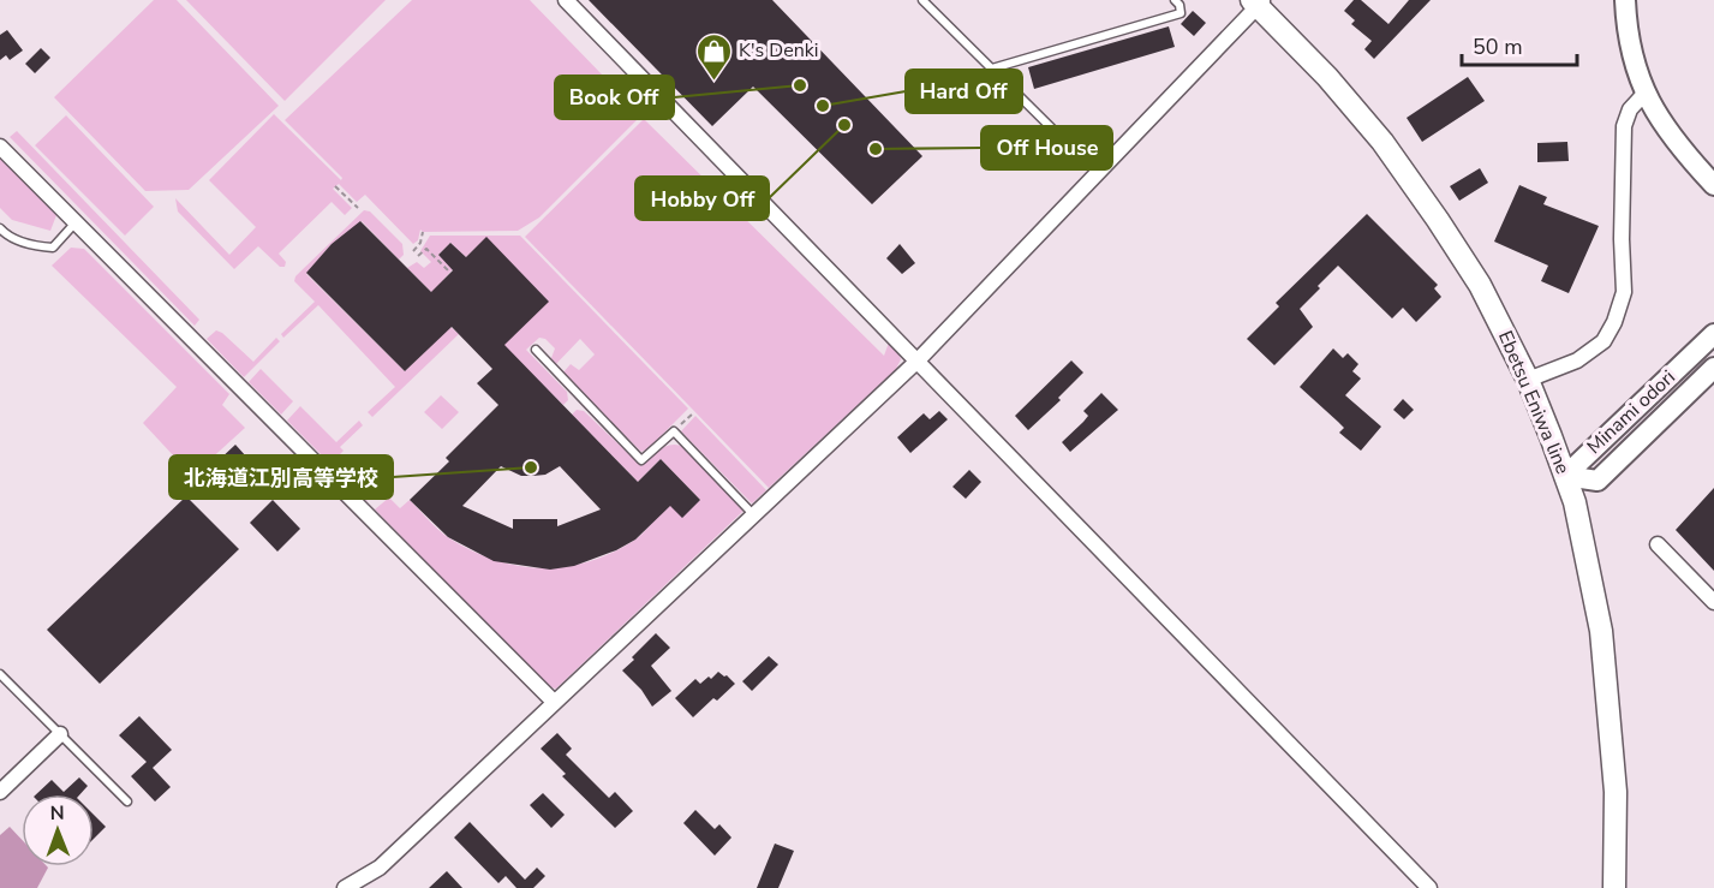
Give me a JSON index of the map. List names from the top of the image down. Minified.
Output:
{"streets":{"main road":["Ebetsu Eniwa line","Minami odori"]},"crossings":[["Ebetsu Eniwa line","Minami odori"]],"places":{"shop":["K's Denki"],"other":["Book Off","Hard Off","Hobby Off","Off House","北海道江別高等学校"]},"scale_bar":"50 m","north":"top"}
